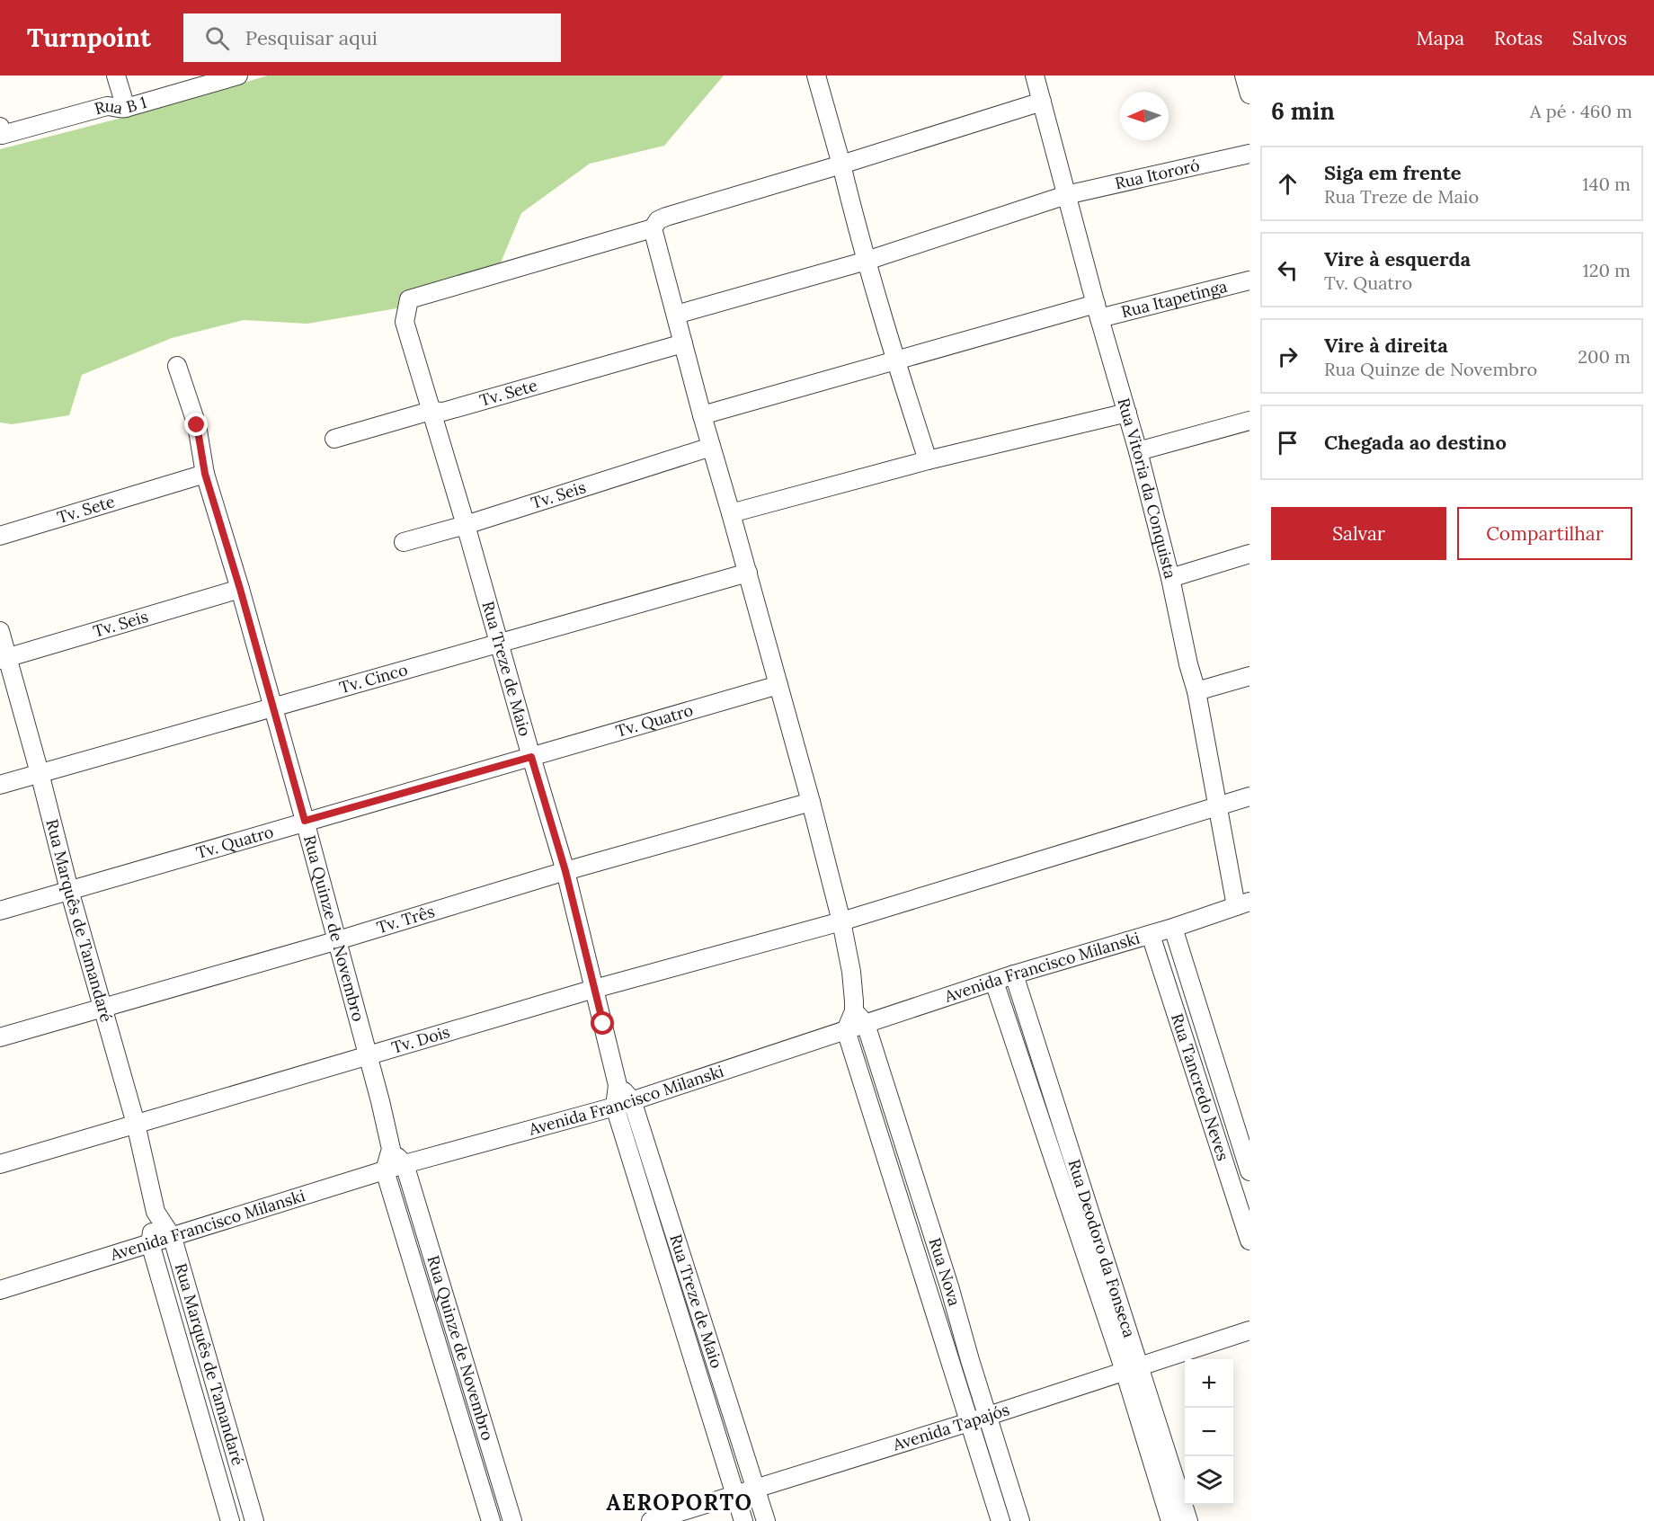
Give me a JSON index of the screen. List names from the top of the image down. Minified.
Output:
{"streets":{"street":["Rua B 1","Rua Itororó","Rua Itapetinga","Tv. Sete","Rua Vitoria da Conquista","Tv. Seis","Rua Treze de Maio","Tv. Cinco","Tv. Quatro","Tv. Três","Rua Marquês de Tamandaré","Rua Quinze de Novembro","Avenida Francisco Milanski","Tv. Dois","Rua Tancredo Neves","Rua Deodoro da Fonseca","Rua Nova","Avenida Tapajós"]},"crossings":[["Rua Itororó","Rua Vitoria da Conquista"],["Rua Itororó","Rua Nova"],["Rua Itapetinga","Rua Vitoria da Conquista"],["Rua Itapetinga","Rua Nova"],["Tv. Sete","Rua Treze de Maio"],["Tv. Sete","Rua Quinze de Novembro"],["Tv. Sete","Rua Nova"],["Rua Vitoria da Conquista","Avenida Francisco Milanski"],["Rua Vitoria da Conquista","Tv. Dois"],["Tv. Seis","Rua Treze de Maio"],["Tv. Seis","Rua Marquês de Tamandaré"],["Tv. Seis","Rua Quinze de Novembro"],["Tv. Seis","Rua Nova"],["Rua Treze de Maio","Tv. Cinco"],["Rua Treze de Maio","Tv. Quatro"],["Rua Treze de Maio","Tv. Três"],["Rua Treze de Maio","Avenida Francisco Milanski"],["Rua Treze de Maio","Tv. Dois"],["Rua Treze de Maio","Rua Nova"],["Rua Treze de Maio","Avenida Tapajós"],["Tv. Cinco","Rua Marquês de Tamandaré"],["Tv. Cinco","Rua Quinze de Novembro"],["Tv. Cinco","Rua Nova"],["Tv. Quatro","Rua Marquês de Tamandaré"],["Tv. Quatro","Rua Quinze de Novembro"],["Tv. Quatro","Rua Nova"],["Tv. Três","Rua Marquês de Tamandaré"],["Tv. Três","Rua Quinze de Novembro"],["Tv. Três","Rua Nova"],["Rua Marquês de Tamandaré","Avenida Francisco Milanski"],["Rua Marquês de Tamandaré","Tv. Dois"],["Rua Quinze de Novembro","Avenida Francisco Milanski"],["Rua Quinze de Novembro","Tv. Dois"],["Avenida Francisco Milanski","Rua Tancredo Neves"],["Avenida Francisco Milanski","Rua Deodoro da Fonseca"],["Avenida Francisco Milanski","Rua Nova"],["Tv. Dois","Rua Nova"],["Rua Deodoro da Fonseca","Avenida Tapajós"],["Rua Nova","Avenida Tapajós"]],"districts":["AEROPORTO"],"north":"left","page":{"header":"Turnpoint","search":"Pesquisar aqui","nav":["Mapa","Rotas","Salvos"],"heading":["6 min","A pé · 460 m"],"list":[["Siga em frente","Rua Treze de Maio","140 m"],["Vire à esquerda","Tv. Quatro","120 m"],["Vire à direita","Rua Quinze de Novembro","200 m"],"Chegada ao destino"],"buttons":["Salvar","Compartilhar"],"map_buttons":["+","−"]}}
